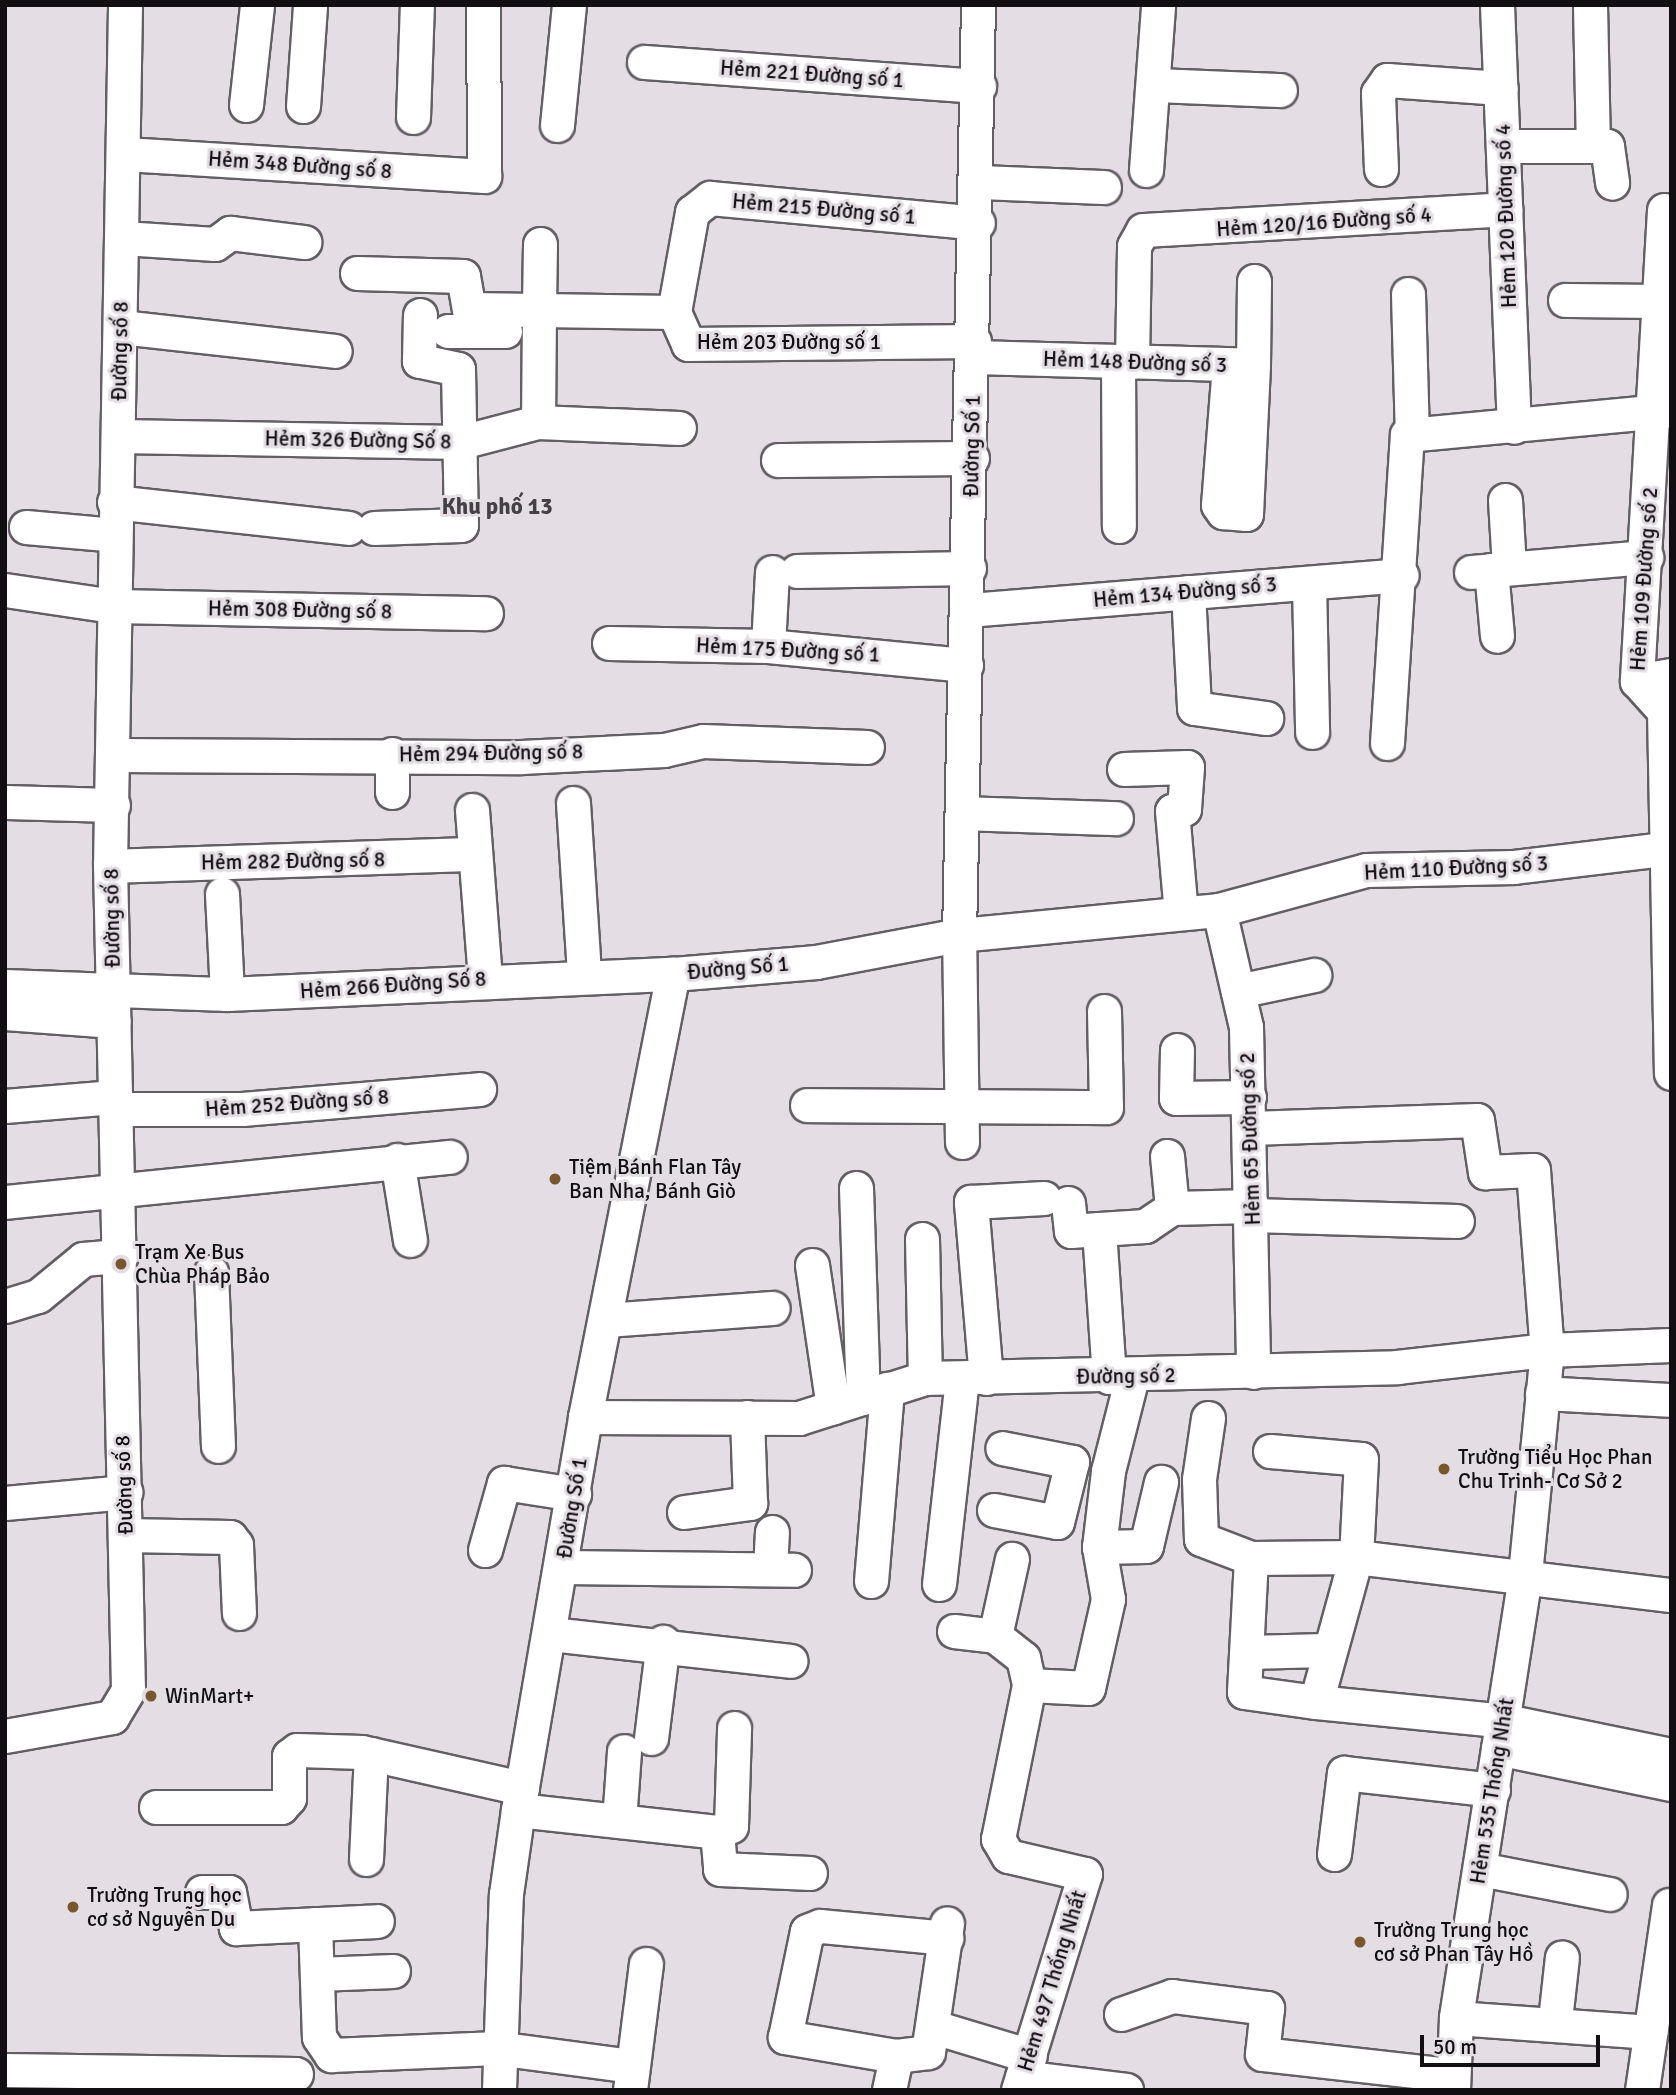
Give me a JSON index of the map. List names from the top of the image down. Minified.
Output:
{"streets":{"street":["Hẻm 221 Đường số 1","Hẻm 348 Đường số 8","Hẻm 215 Đường số 1","Hẻm 120 Đường số 4","Hẻm 120/16 Đường số 4","Hẻm 203 Đường số 1","Đường số 8","Hẻm 148 Đường số 3","Hẻm 326 Đường Số 8","Đường Số 1","Hẻm 109 Đường số 2","Hẻm 134 Đường số 3","Hẻm 308 Đường số 8","Hẻm 175 Đường số 1","Hẻm 294 Đường số 8","Hẻm 282 Đường số 8","Hẻm 110 Đường số 3","Hẻm 266 Đường Số 8","Hẻm 252 Đường số 8","Hẻm 65 Đường số 2","Đường số 2","Hẻm 535 Thống Nhất","Hẻm 497 Thống Nhất"]},"crossings":[["Hẻm 221 Đường số 1","Đường Số 1"],["Hẻm 348 Đường số 8","Đường số 8"],["Hẻm 215 Đường số 1","Hẻm 203 Đường số 1"],["Hẻm 215 Đường số 1","Đường Số 1"],["Hẻm 120 Đường số 4","Hẻm 120/16 Đường số 4"],["Hẻm 120/16 Đường số 4","Hẻm 148 Đường số 3"],["Hẻm 203 Đường số 1","Hẻm 148 Đường số 3"],["Hẻm 203 Đường số 1","Đường Số 1"],["Đường số 8","Hẻm 326 Đường Số 8"],["Đường số 8","Hẻm 308 Đường số 8"],["Đường số 8","Hẻm 294 Đường số 8"],["Đường số 8","Hẻm 282 Đường số 8"],["Đường số 8","Hẻm 266 Đường Số 8"],["Đường số 8","Hẻm 252 Đường số 8"],["Hẻm 148 Đường số 3","Đường Số 1"],["Đường Số 1","Hẻm 134 Đường số 3"],["Đường Số 1","Hẻm 175 Đường số 1"],["Đường Số 1","Hẻm 110 Đường số 3"],["Đường Số 1","Hẻm 266 Đường Số 8"],["Đường Số 1","Đường số 2"],["Hẻm 109 Đường số 2","Hẻm 110 Đường số 3"],["Hẻm 110 Đường số 3","Hẻm 65 Đường số 2"],["Hẻm 65 Đường số 2","Đường số 2"],["Hẻm 65 Đường số 2","Hẻm 535 Thống Nhất"],["Đường số 2","Hẻm 535 Thống Nhất"]],"districts":["Khu phố 13"],"places":["Tiệm Bánh Flan Tây Ban Nha, Bánh Giò","Trạm Xe Bus Chùa Pháp Bảo","Trường Tiểu Học Phan Chu Trinh- Cơ Sở 2","WinMart+","Trường Trung học cơ sở Nguyễn Du","Trường Trung học cơ sở Phan Tây Hồ"],"scale_bar":"50 m"}
